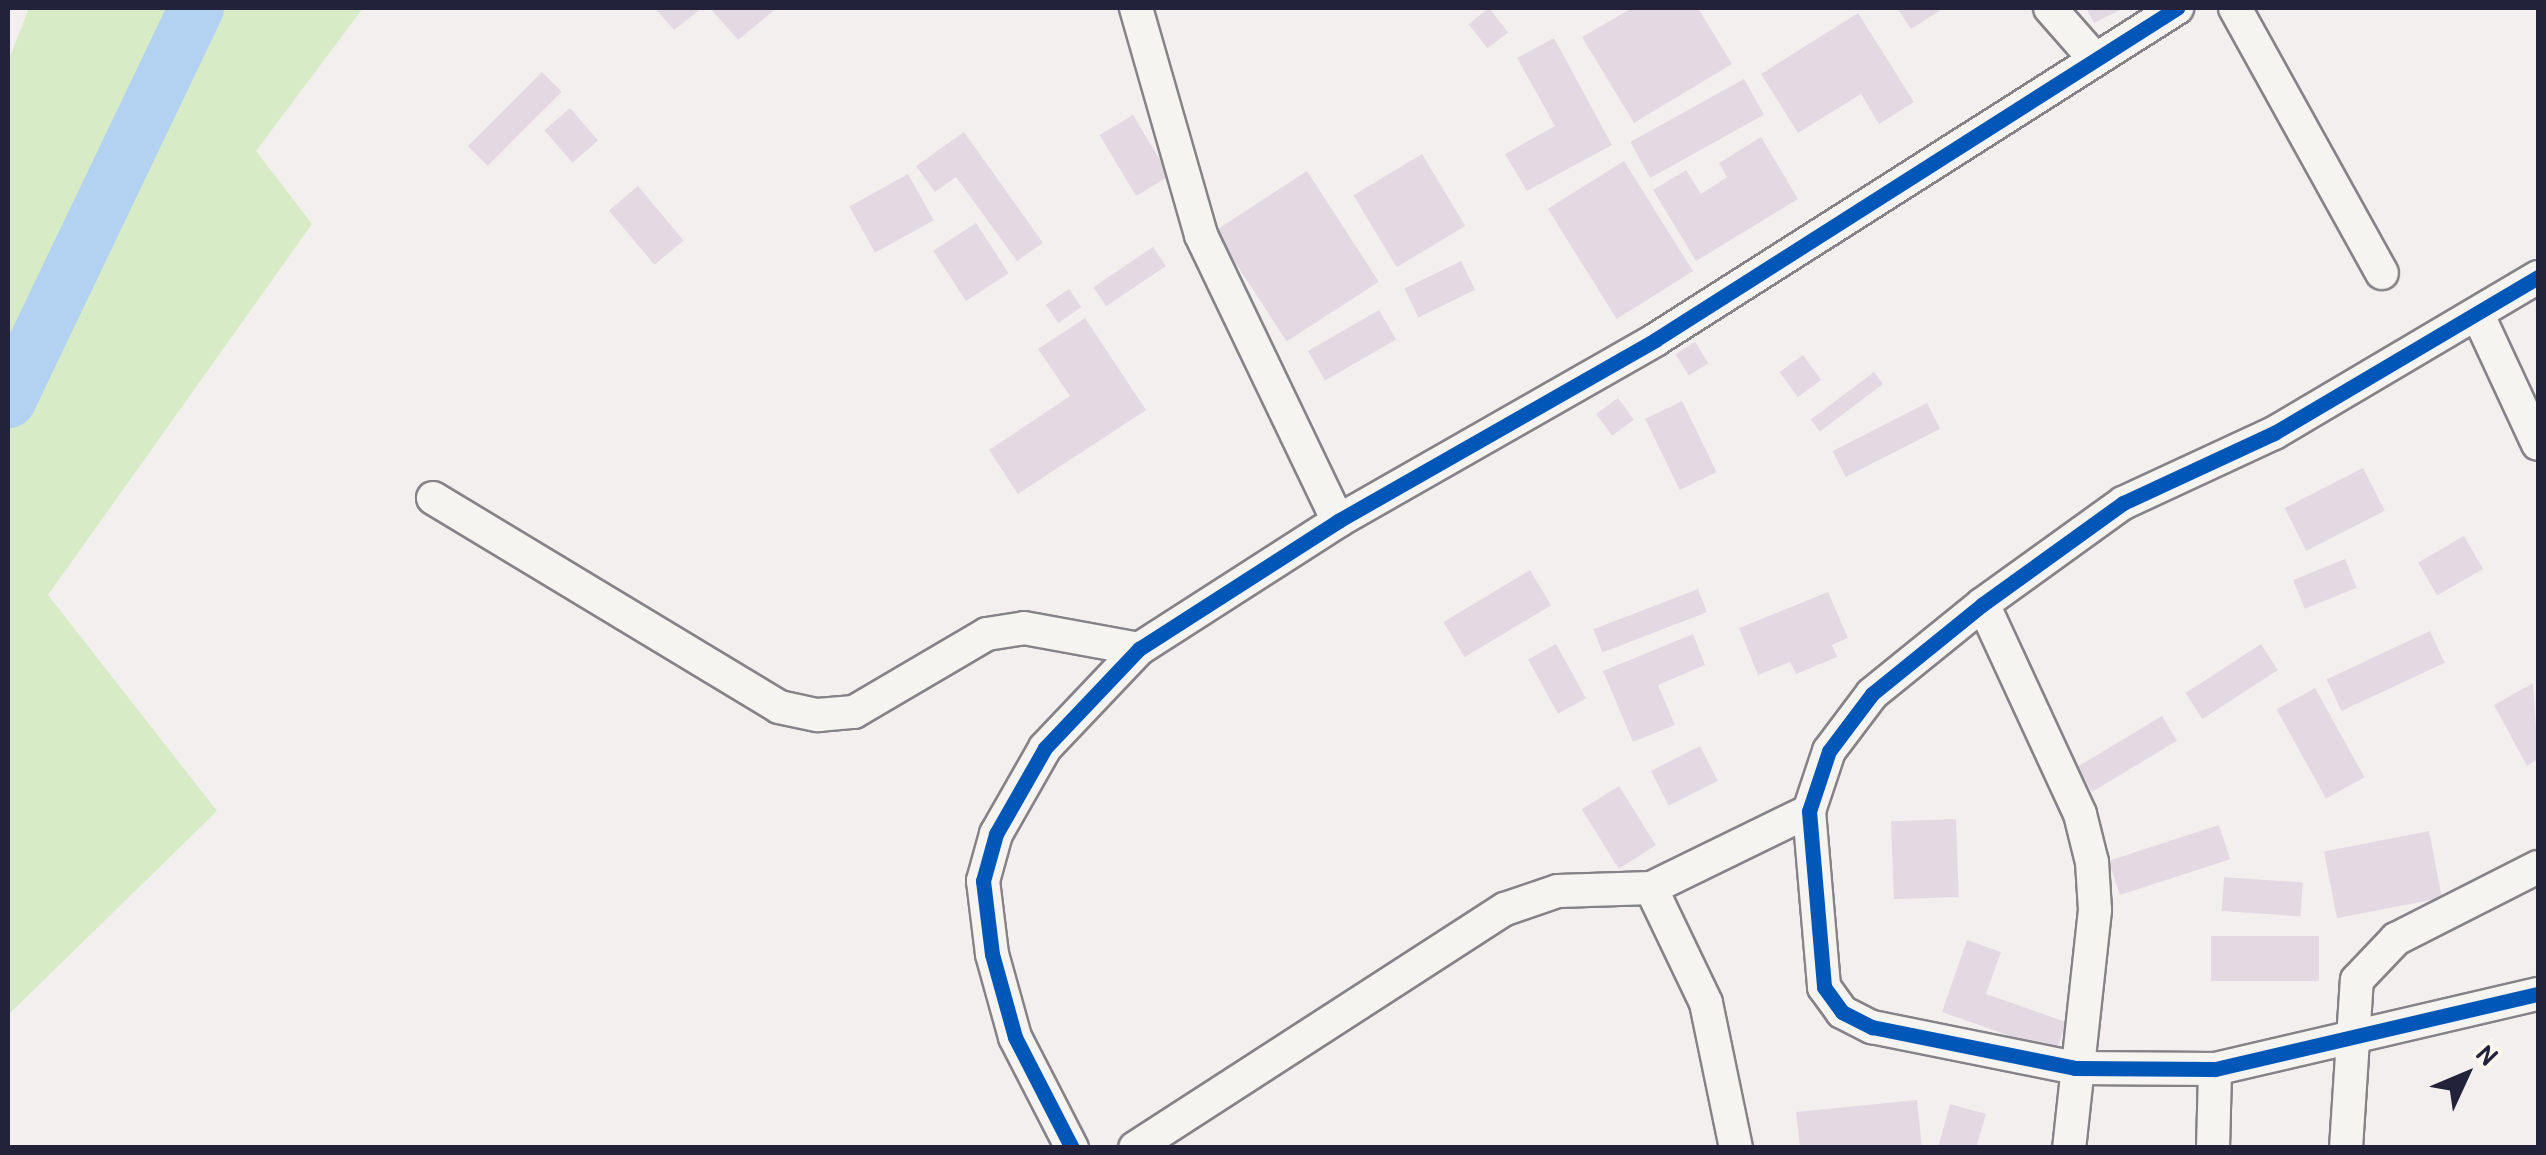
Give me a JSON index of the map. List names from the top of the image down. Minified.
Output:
{"north":"top right"}
